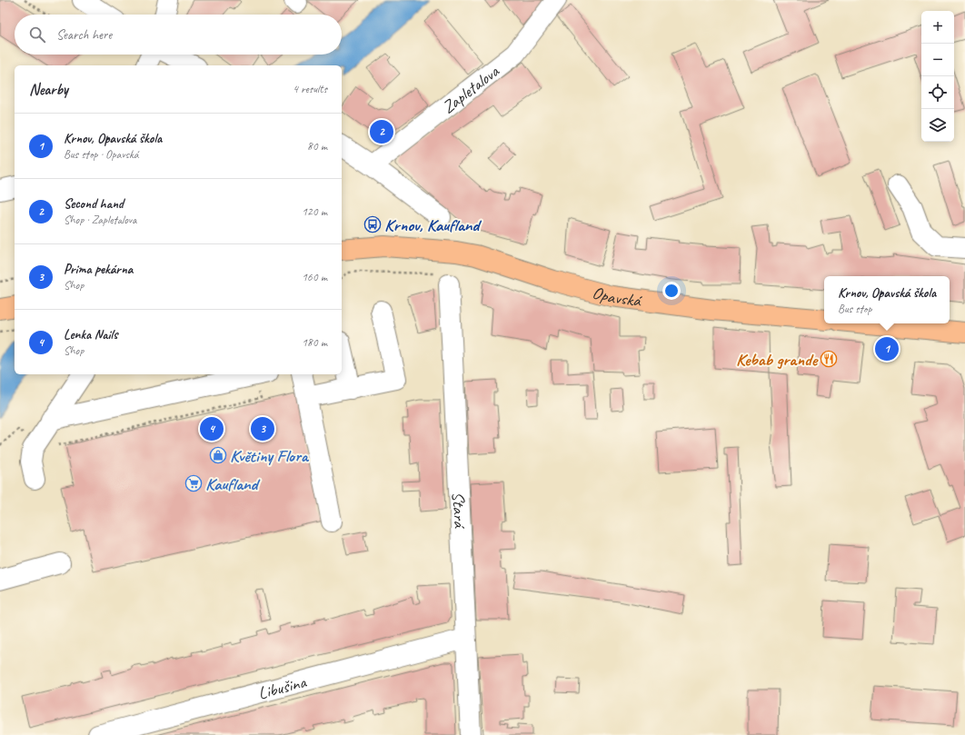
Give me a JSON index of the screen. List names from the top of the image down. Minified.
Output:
{"streets":{"main road":["Opavská"],"street":["Zapletalova","Stará","Libušina"]},"crossings":[["Stará","Libušina"]],"places":{"bus stop":["Krnov, Kaufland"],"restaurant":["Kebab grande"],"shop":["Květiny Flora"],"supermarket":["Kaufland"]},"page":{"map_buttons":["+","−"],"search":"Search here","heading":["Nearby","4 results"],"list":[{"mark":"1","name":"Krnov, Opavská škola","note":"Bus stop · Opavská","value":"80 m"},{"mark":"2","name":"Second hand","note":"Shop · Zapletalova","value":"120 m"},{"mark":"3","name":"Prima pekárna","note":"Shop","value":"160 m"},{"mark":"4","name":"Lenka Nails","note":"Shop","value":"180 m"}],"pins":["2","1","3","4"],"popup":["Krnov, Opavská škola","Bus stop"]}}
